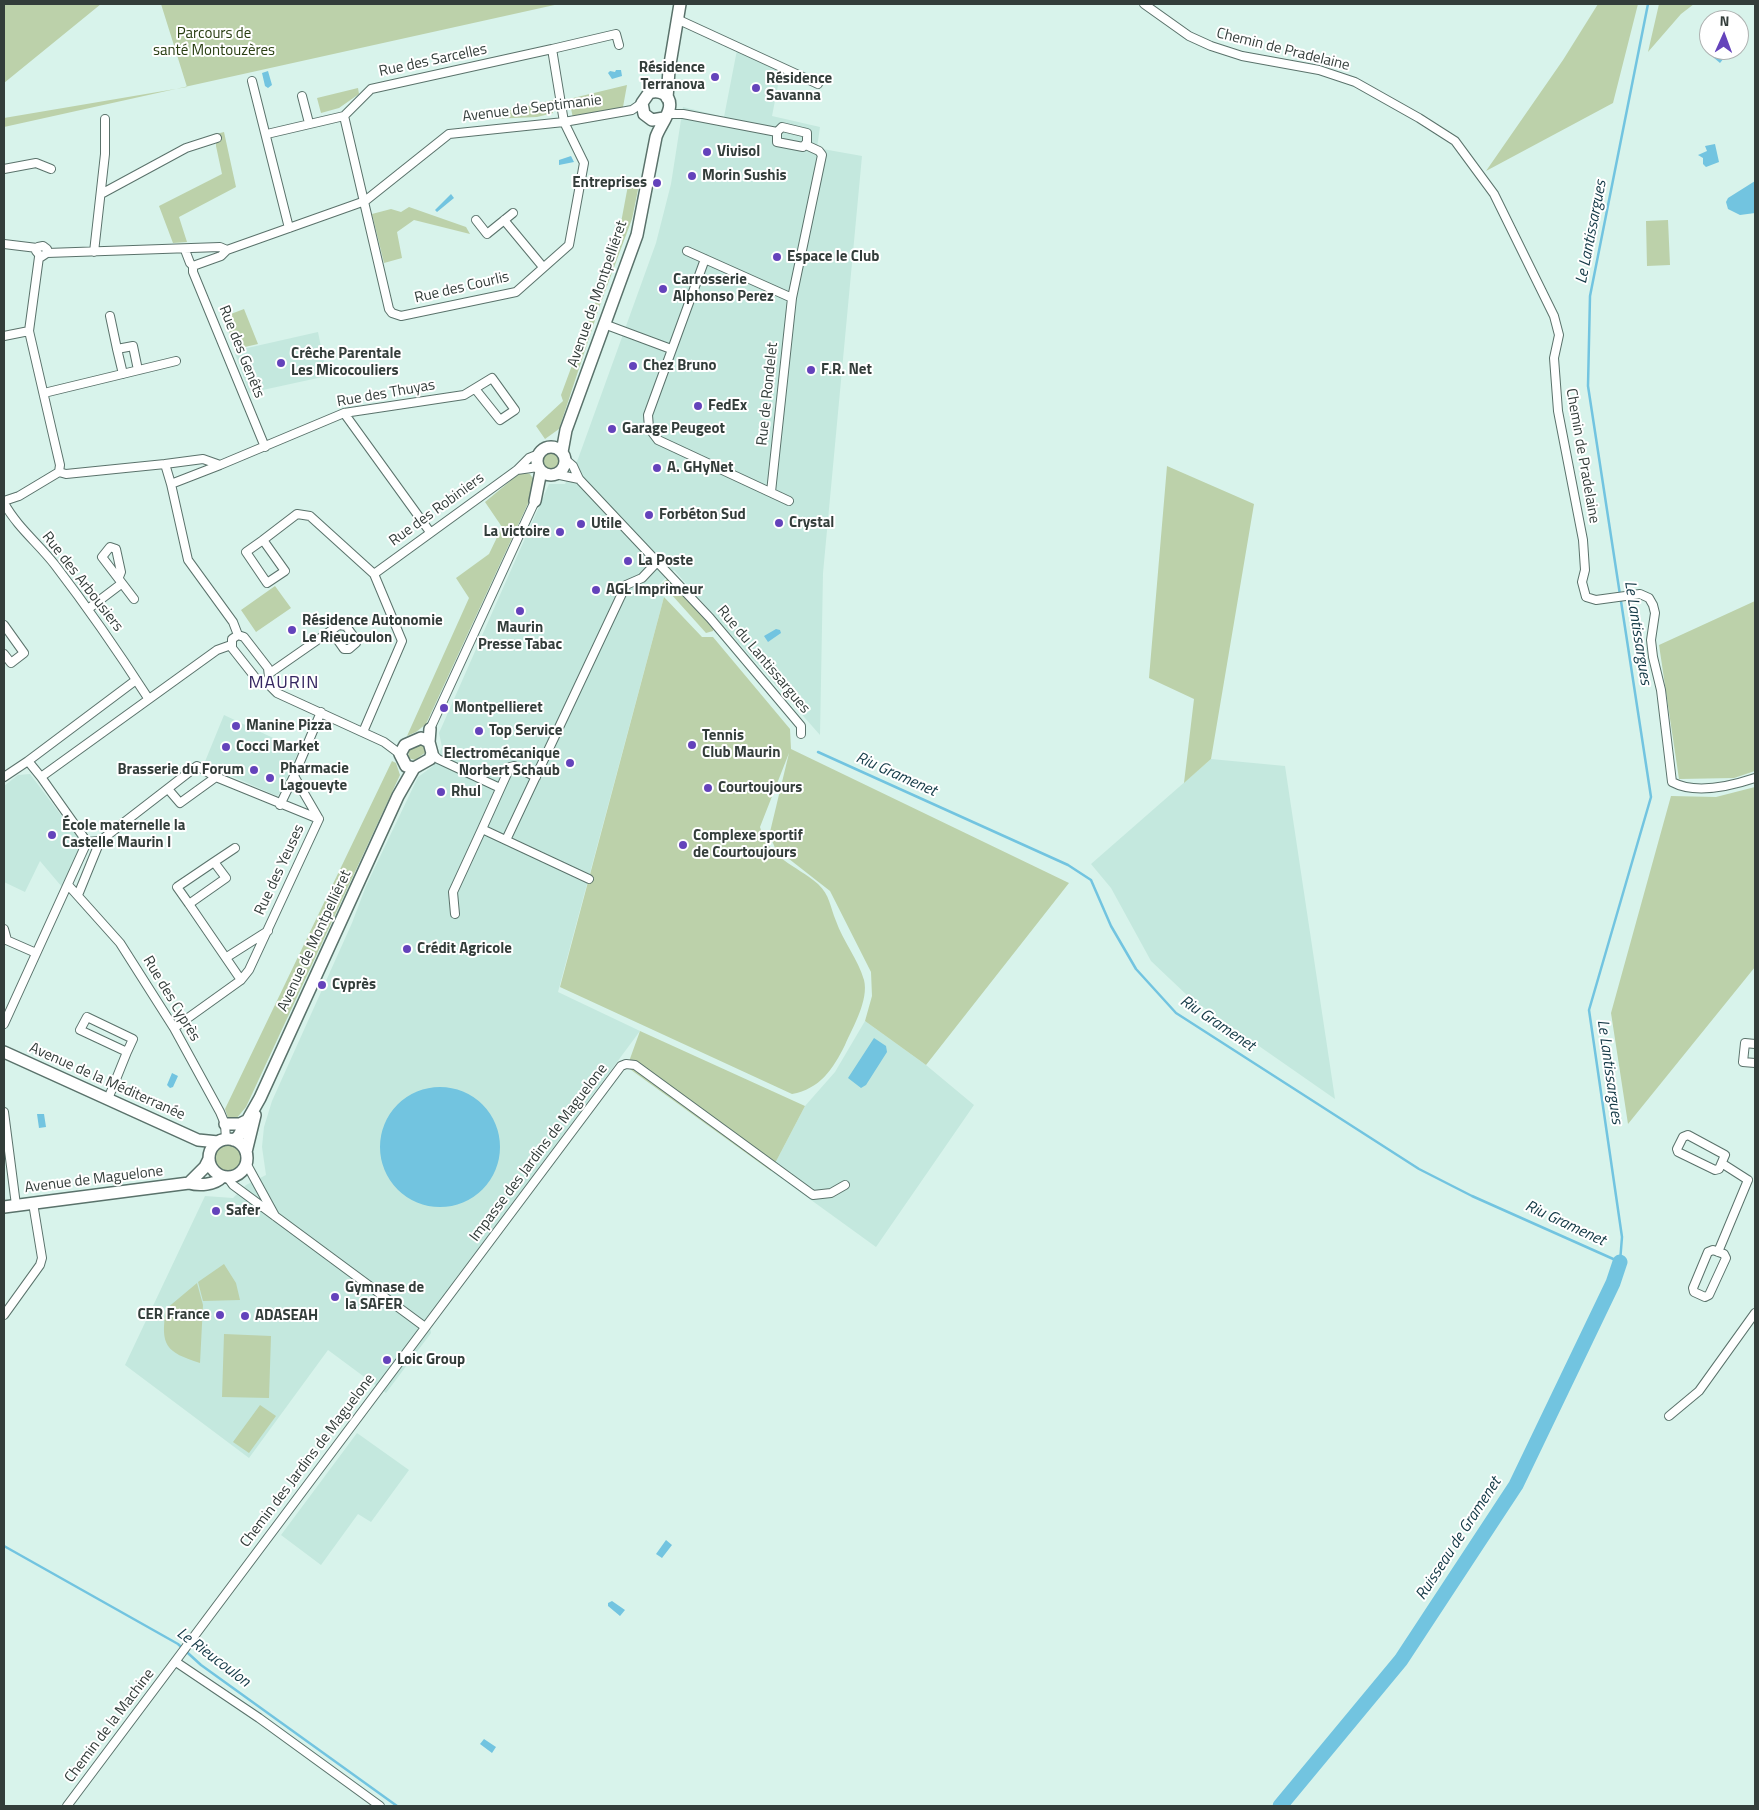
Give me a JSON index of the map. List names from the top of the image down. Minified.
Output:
{"streets":{"street":["Chemin de Pradelaine","Rue des Sarcelles","Avenue de Septimanie","Rue des Courlis","Avenue de Montpelliéret","Rue des Genêts","Rue des Thuyas","Rue de Rondelet","Rue des Robiniers","Rue des Arbousiers","Rue du Lantissargues","Rue des Yeuses","Rue des Cyprès","Avenue de la Méditerranée","Impasse des Jardins de Maguelone","Avenue de Maguelone","Chemin des Jardins de Maguelone","Chemin de la Machine"]},"crossings":[["Avenue de Septimanie","Rue des Courlis"],["Avenue de Septimanie","Avenue de Montpelliéret"],["Avenue de Septimanie","Rue des Genêts"],["Avenue de Montpelliéret","Rue du Lantissargues"],["Avenue de Montpelliéret","Rue des Cyprès"],["Avenue de Montpelliéret","Avenue de la Méditerranée"],["Avenue de Montpelliéret","Avenue de Maguelone"],["Rue des Genêts","Rue des Thuyas"],["Rue des Yeuses","Rue des Cyprès"],["Rue des Cyprès","Avenue de la Méditerranée"],["Rue des Cyprès","Avenue de Maguelone"],["Avenue de la Méditerranée","Avenue de Maguelone"],["Impasse des Jardins de Maguelone","Chemin des Jardins de Maguelone"],["Chemin des Jardins de Maguelone","Chemin de la Machine"]],"districts":["MAURIN"],"water":["Le Lantissargues","Riu Gramenet","Ruisseau de Gramenet","Le Rieucoulon"],"parks":["Parcours de santé Montouzères"],"places":["Résidence Terranova","Résidence Savanna","Vivisol","Morin Sushis","Entreprises","Espace le Club","Carrosserie Alphonso Perez","Crêche Parentale Les Micocouliers","Chez Bruno","F.R. Net","FedEx","Garage Peugeot","A. GHyNet","Forbéton Sud","Crystal","Utile","La victoire","La Poste","AGL Imprimeur","Maurin Presse Tabac","Résidence Autonomie Le Rieucoulon","Montpellieret","Manine Pizza","Top Service","Tennis Club Maurin","Cocci Market","Electromécanique Norbert Schaub","Brasserie du Forum","Pharmacie Lagoueyte","Courtoujours","Rhul","École maternelle la Castelle Maurin I","Complexe sportif de Courtoujours","Crédit Agricole","Cyprès","Safer","Gymnase de la SAFER","CER France","ADASEAH","Loic Group"],"north":"top"}
